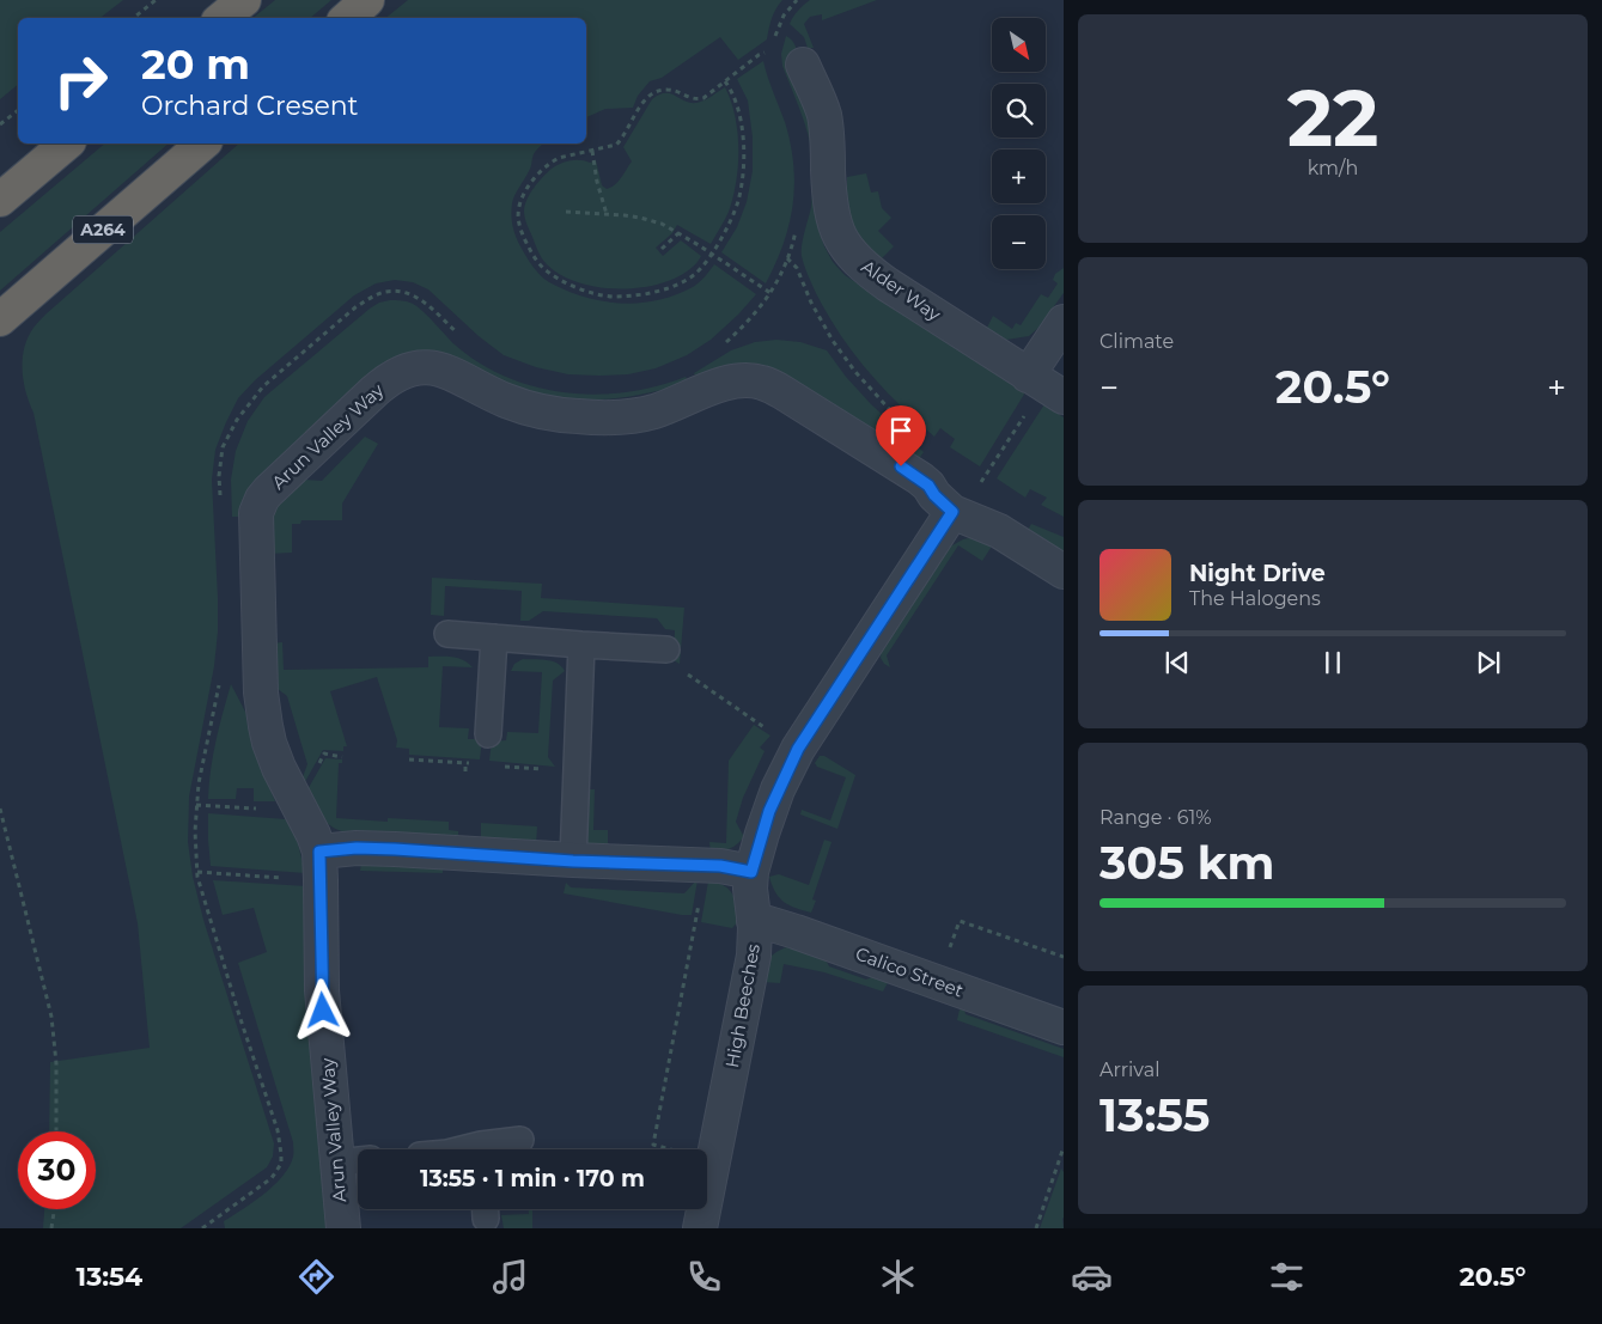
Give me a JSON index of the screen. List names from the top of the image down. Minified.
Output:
{"streets":{"highway":["A264"],"street":["Alder Way","Arun Valley Way","Calico Street","High Beeches"]},"crossings":[["Arun Valley Way","High Beeches"],["Calico Street","High Beeches"]],"north":"bottom right","page":{"tile":[["22","km/h"],"Climate",["Range · 61%","305 km"],["Arrival","13:55"]],"map_buttons":["+","−"],"turn":["20 m","Orchard Cresent"],"heat":["−","20.5°","+"],"song":["Night Drive","The Halogens"],"limit":"30","trip":"13:55 · 1 min · 170 m","tabs":["13:54","20.5°"]}}
